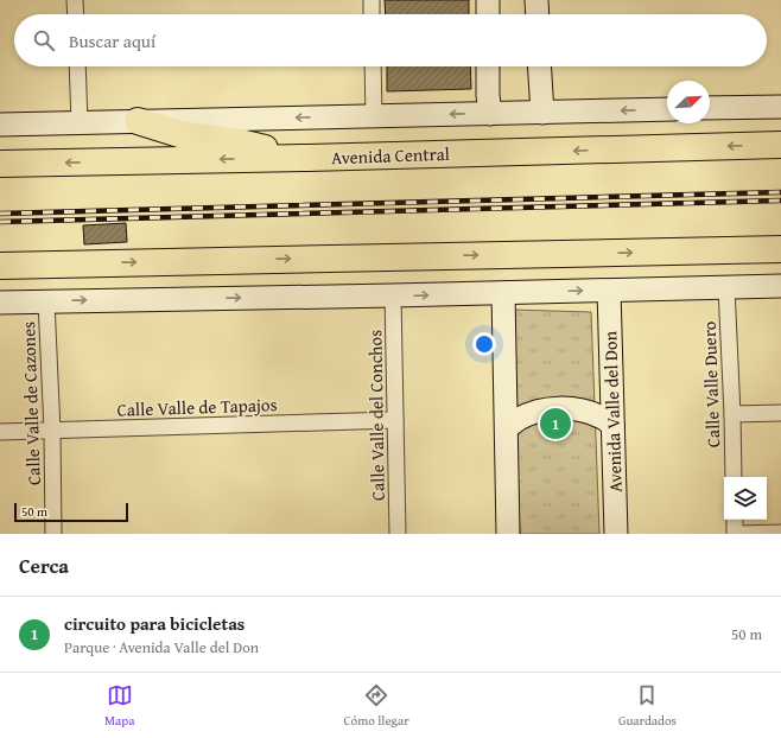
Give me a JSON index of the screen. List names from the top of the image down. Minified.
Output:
{"streets":{"highway":["Avenida Central"],"main road":["Avenida Valle del Don"],"street":["Calle Valle Duero","Calle Valle de Cazones","Calle Valle de Tapajos","Calle Valle del Conchos"]},"crossings":[["Calle Valle de Cazones","Calle Valle de Tapajos"],["Calle Valle de Tapajos","Calle Valle del Conchos"]],"scale_bar":"50 m","north":"top right","page":{"search":"Buscar aquí","pins":"1","scale":"50 m","heading":"Cerca","list":[{"mark":"1","name":"circuito para bicicletas","note":"Parque · Avenida Valle del Don","value":"50 m"}],"nav":["Mapa","Cómo llegar","Guardados"]}}
